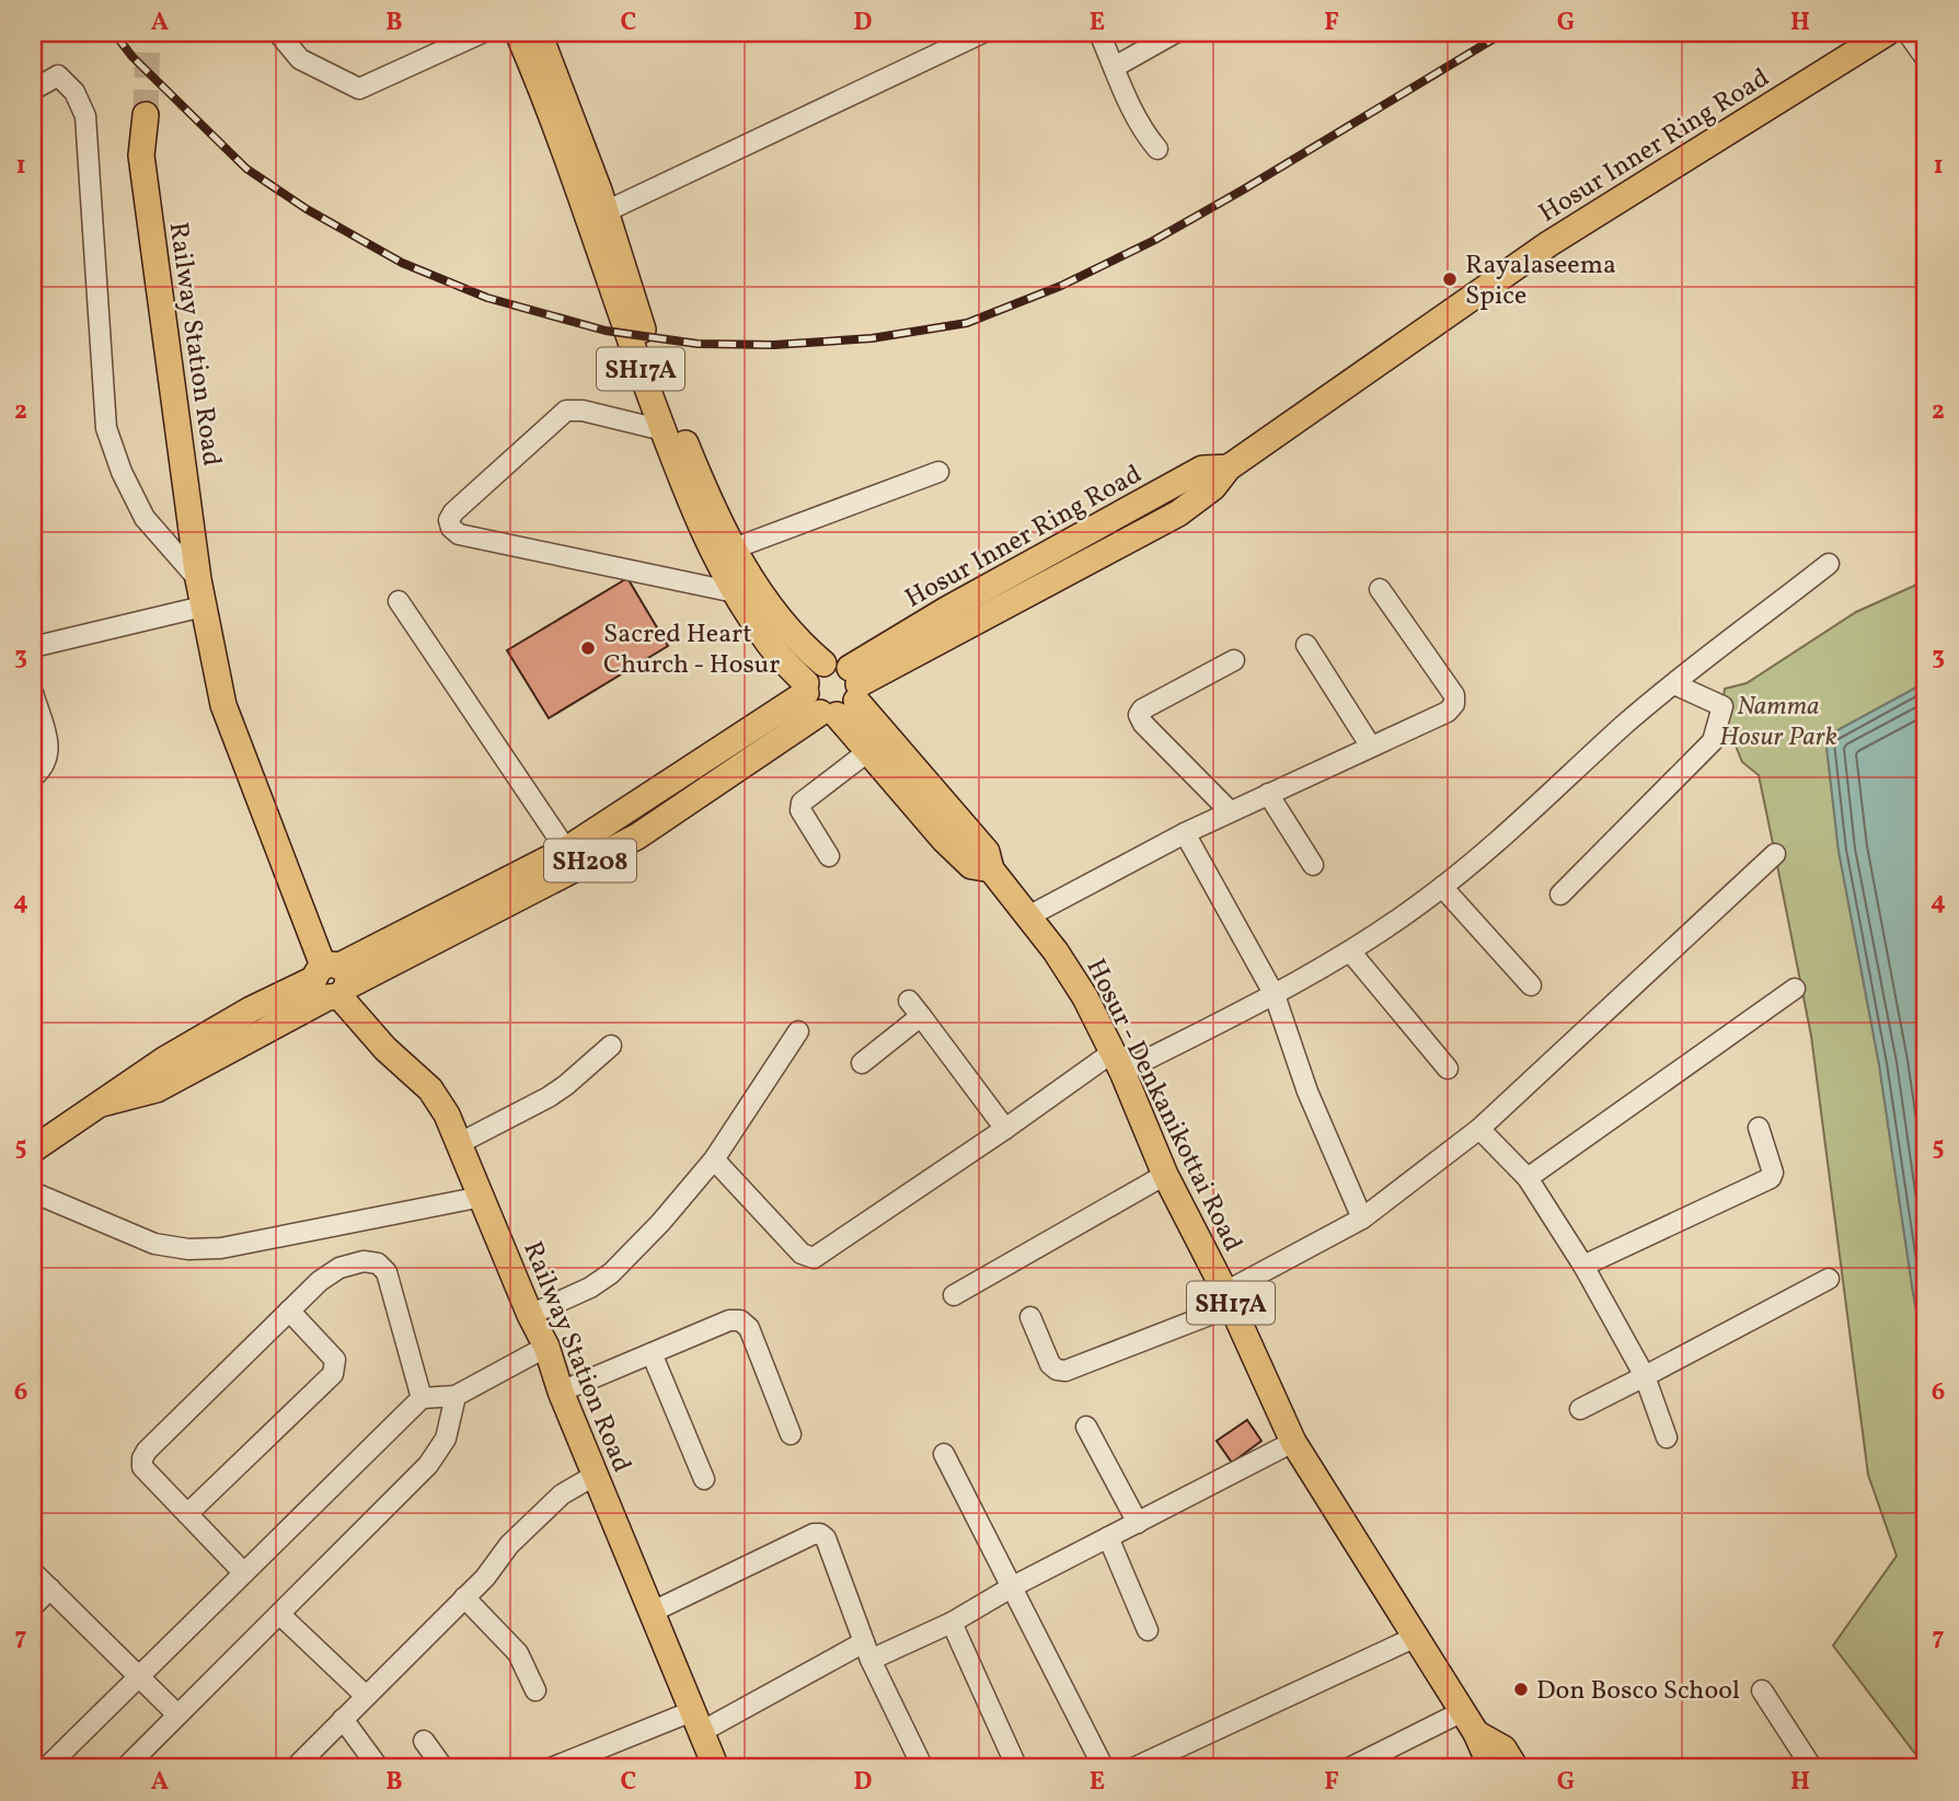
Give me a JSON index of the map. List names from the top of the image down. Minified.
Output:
{"streets":{"main road":["Hosur Inner Ring Road","Railway Station Road","SH17A","SH208","Hosur - Denkanikottai Road"]},"crossings":[["Hosur Inner Ring Road","Railway Station Road"],["Hosur Inner Ring Road","Hosur - Denkanikottai Road"]],"parks":["Namma Hosur Park"],"places":["Rayalaseema Spice","Sacred Heart Church - Hosur","Don Bosco School"],"grid":{"columns":["A","B","C","D","E","F","G","H"],"rows":["1","2","3","4","5","6","7"]}}
